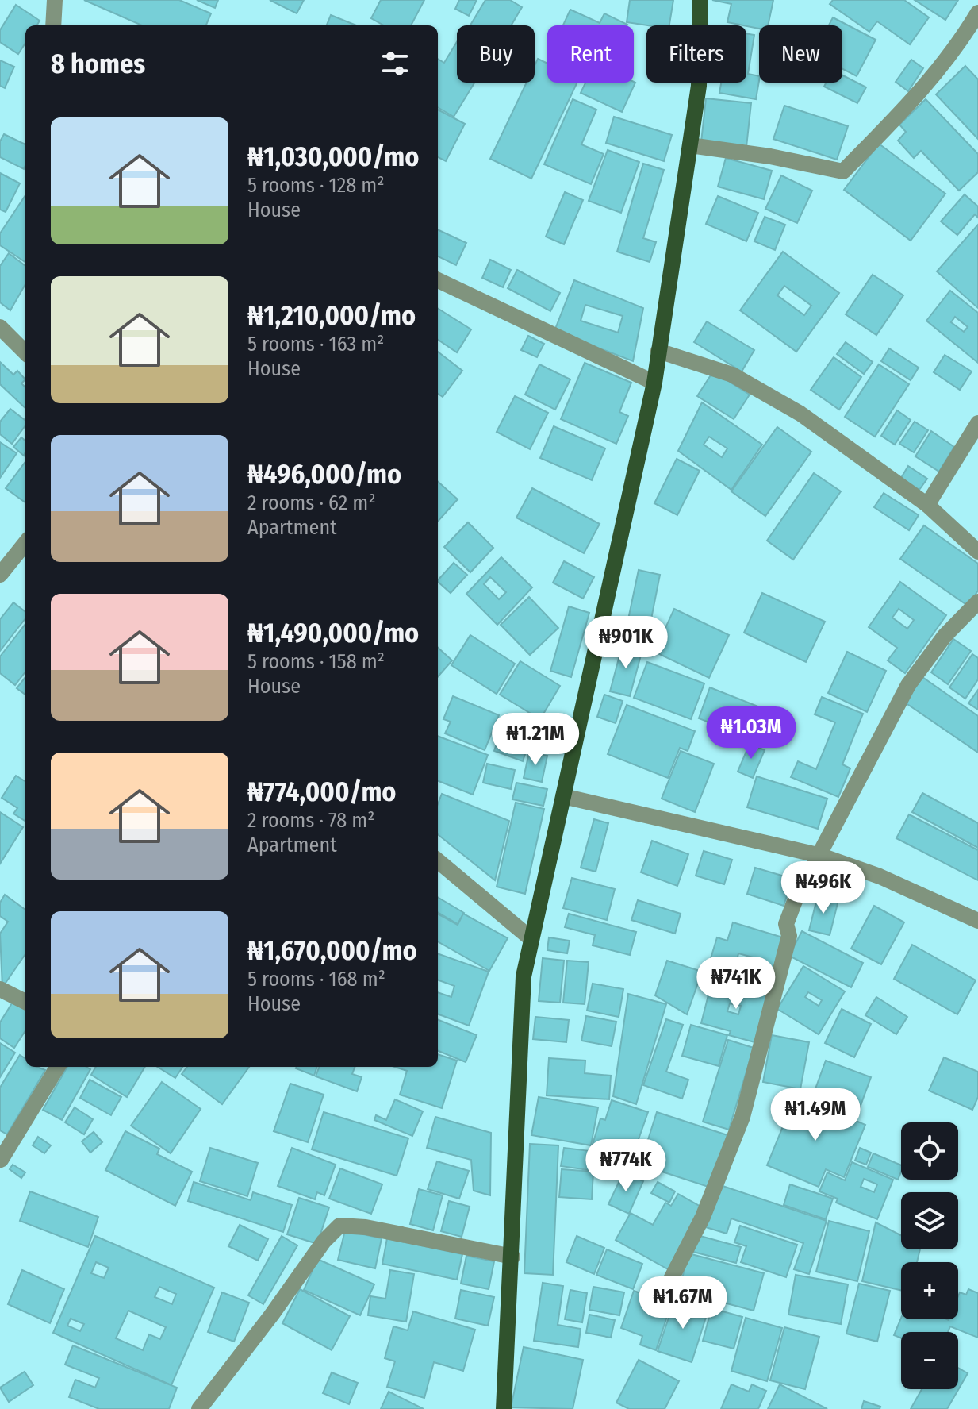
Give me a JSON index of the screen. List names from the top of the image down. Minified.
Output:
{"page":{"chip":["Buy","Rent","Filters","New"],"heading":"8 homes","list":[{"name":"₦1,030,000/mo","note":"5 rooms · 128 m² · House"},{"name":"₦1,210,000/mo","note":"5 rooms · 163 m² · House"},{"name":"₦496,000/mo","note":"2 rooms · 62 m² · Apartment"},{"name":"₦1,490,000/mo","note":"5 rooms · 158 m² · House"},{"name":"₦774,000/mo","note":"2 rooms · 78 m² · Apartment"},{"name":"₦1,670,000/mo","note":"5 rooms · 168 m² · House"}],"price":["₦901K","₦1.03M","₦1.21M","₦496K","₦741K","₦1.49M","₦774K","₦1.67M"],"map_buttons":["+","−"]}}
